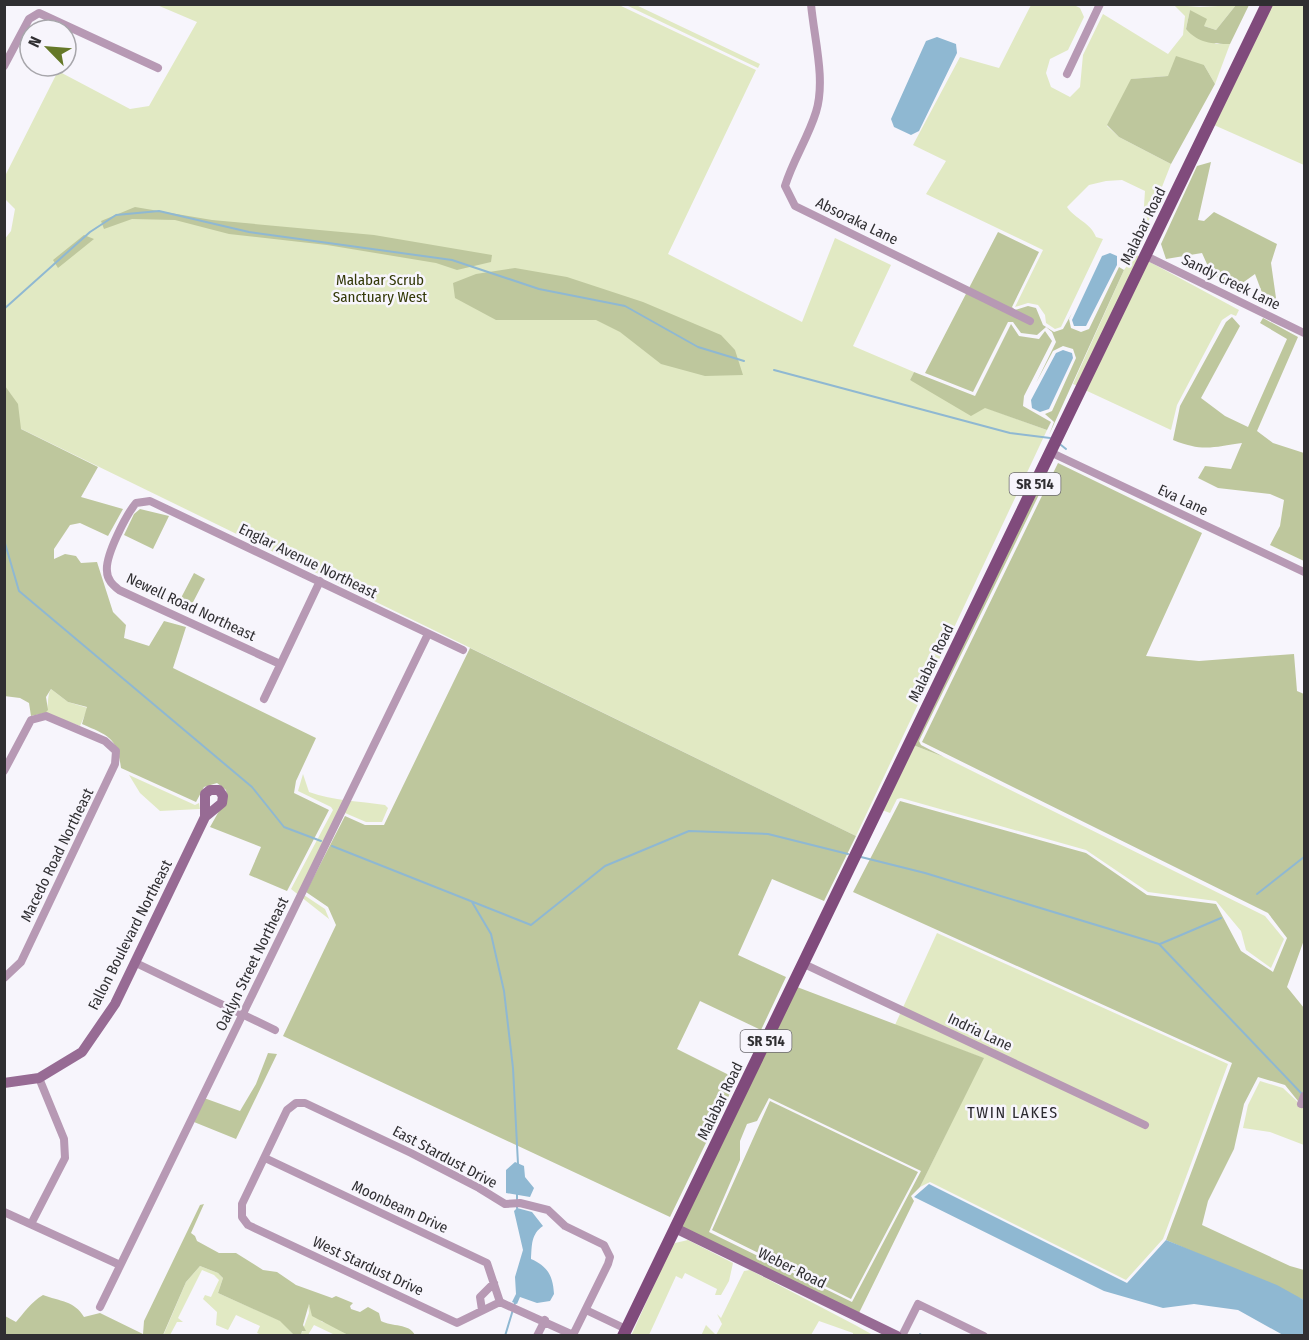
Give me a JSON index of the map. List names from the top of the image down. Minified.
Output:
{"streets":{"main road":["Malabar Road","SR 514"],"street":["Absoraka Lane","Sandy Creek Lane","Eva Lane","Englar Avenue Northeast","Newell Road Northeast","Macedo Road Northeast","Fallon Boulevard Northeast","Oaklyn Street Northeast","Indria Lane","East Stardust Drive","Moonbeam Drive","West Stardust Drive","Weber Road"]},"crossings":[["Malabar Road","Sandy Creek Lane"],["Malabar Road","Eva Lane"],["Malabar Road","Indria Lane"],["Malabar Road","Weber Road"],["Englar Avenue Northeast","Newell Road Northeast"],["Englar Avenue Northeast","Oaklyn Street Northeast"],["East Stardust Drive","Moonbeam Drive"],["East Stardust Drive","West Stardust Drive"],["Moonbeam Drive","West Stardust Drive"]],"districts":["TWIN LAKES"],"parks":["Malabar Scrub Sanctuary West"],"north":"top left"}
